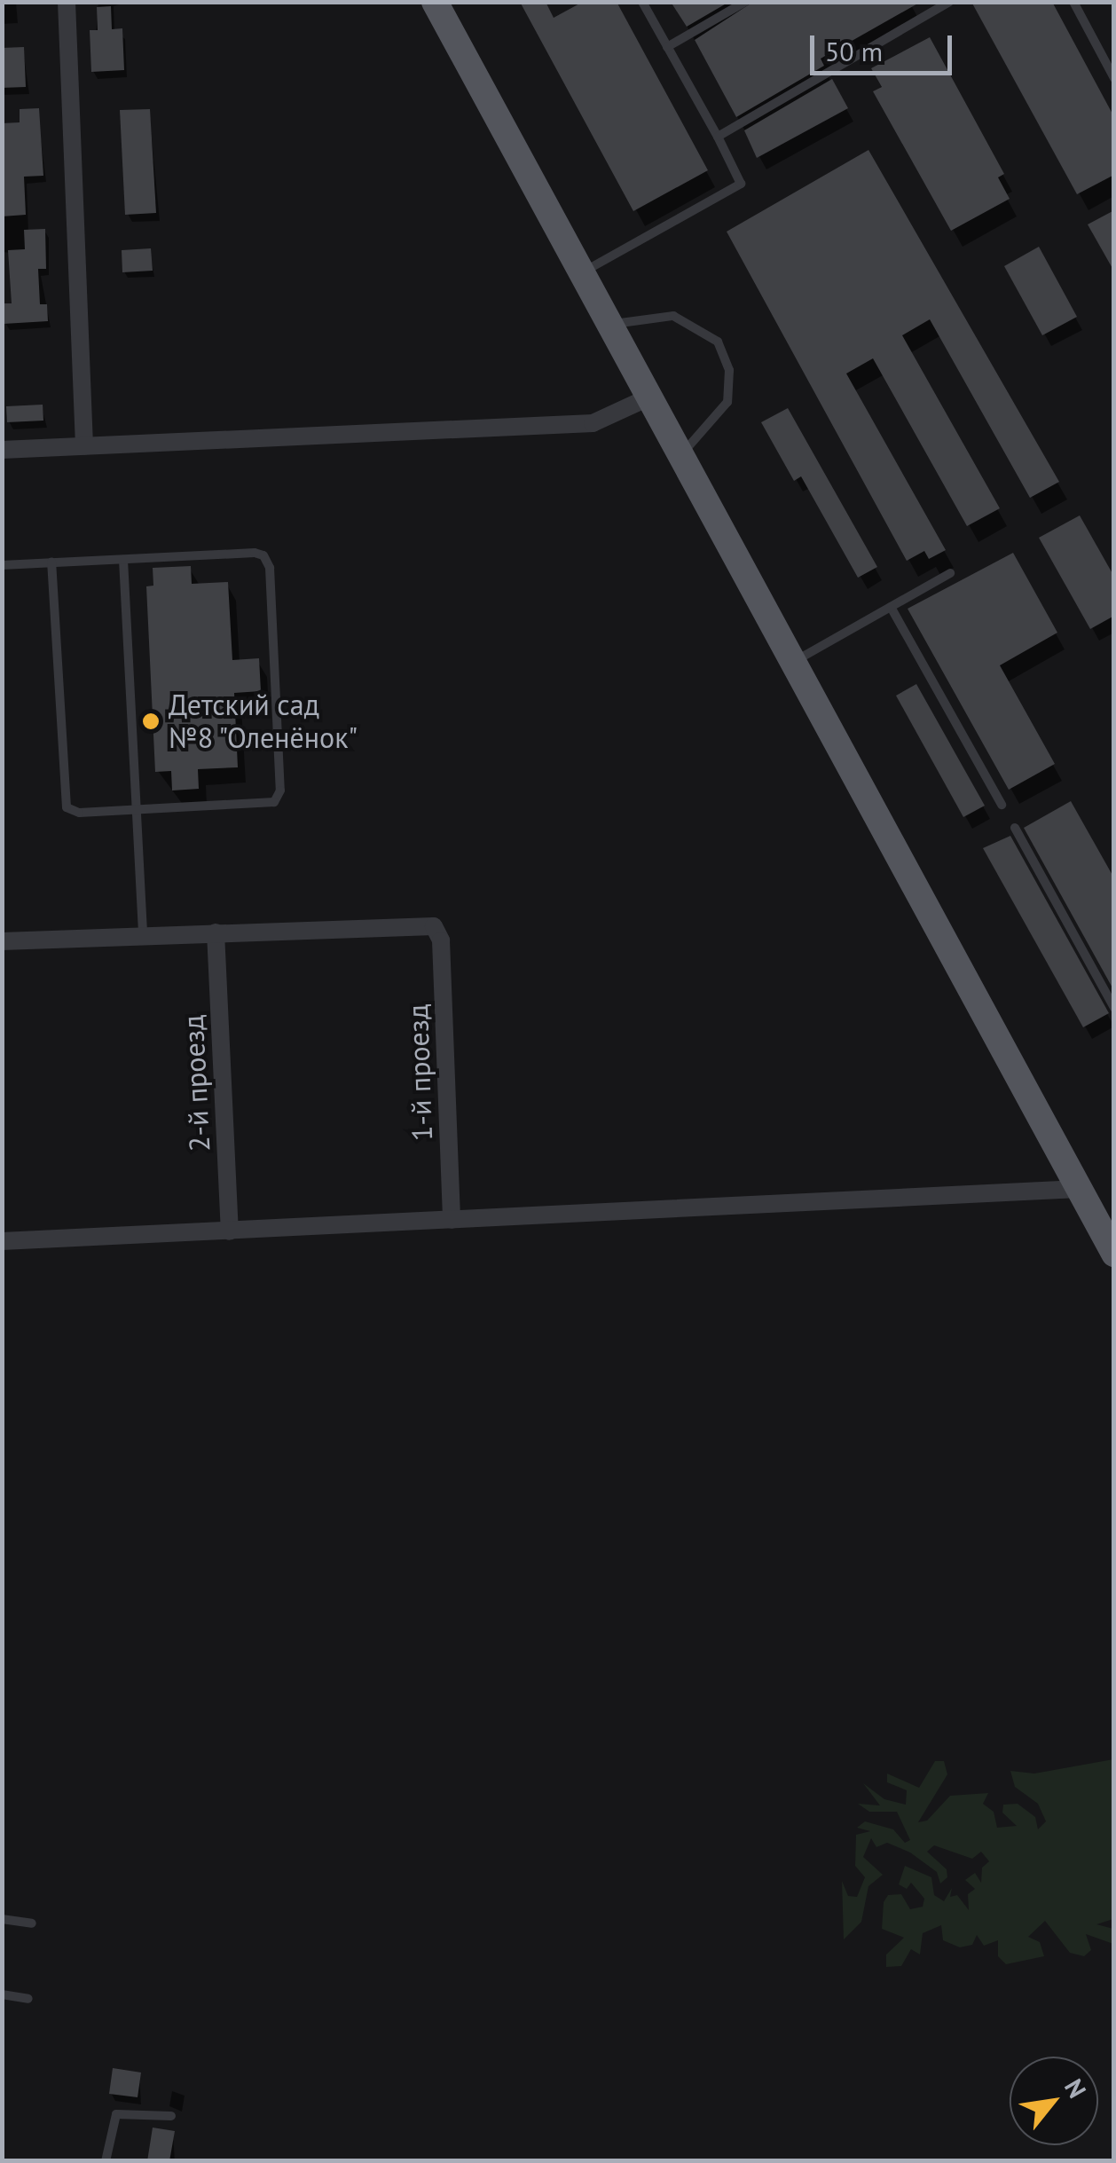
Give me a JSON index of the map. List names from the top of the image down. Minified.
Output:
{"streets":{"street":["1-й проезд","2-й проезд"]},"crossings":[["1-й проезд","2-й проезд"]],"places":["Детский сад №8 \"Оленёнок\""],"scale_bar":"50 m","north":"top right"}
